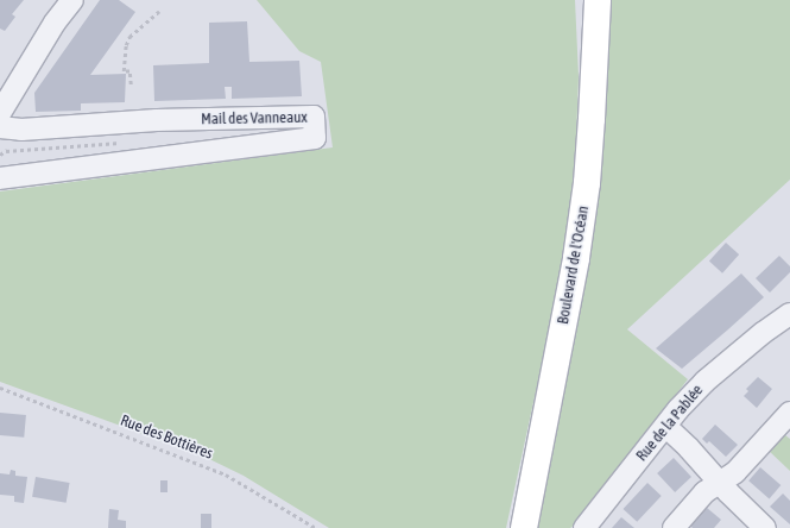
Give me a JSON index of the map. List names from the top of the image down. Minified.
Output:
{"streets":{"main road":["Boulevard de l'Océan"],"street":["Mail des Vanneaux","Rue de la Pablée"],"path":["Rue des Bottières"]}}
